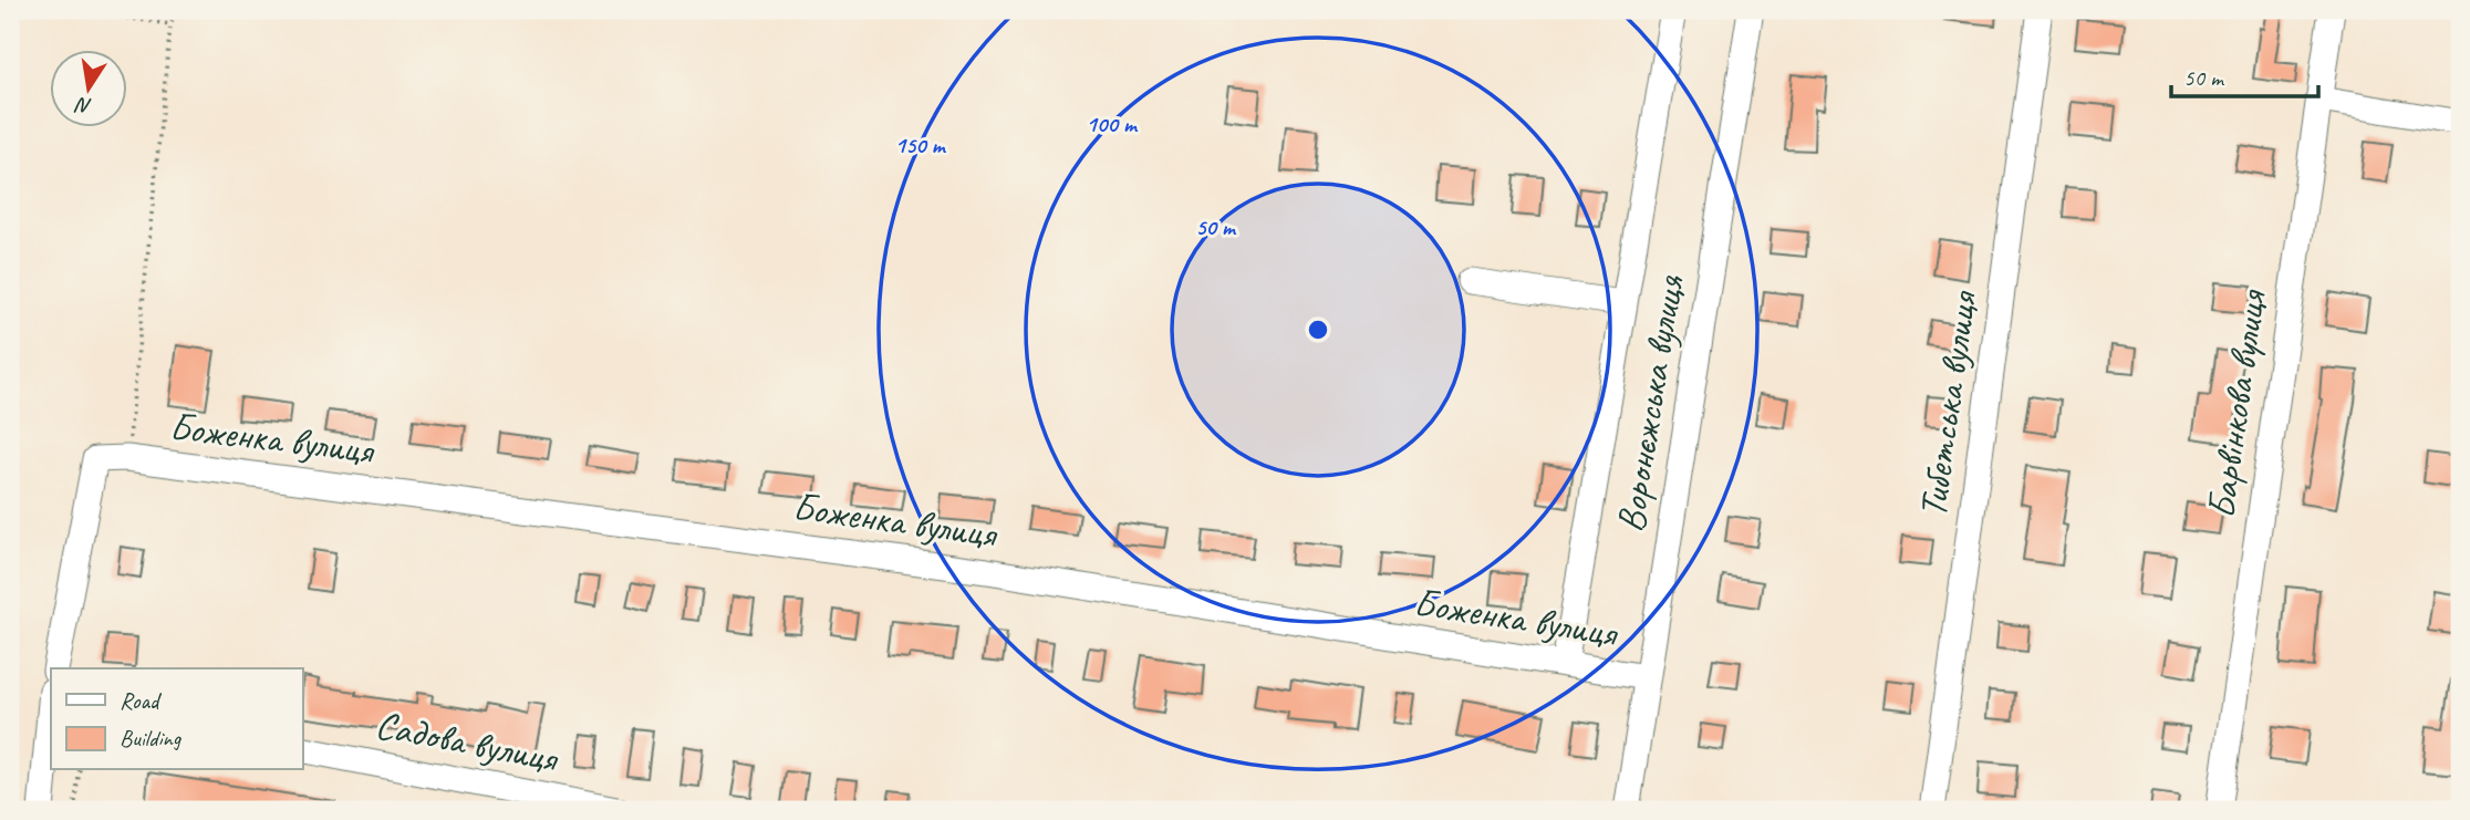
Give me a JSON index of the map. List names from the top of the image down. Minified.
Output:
{"streets":{"street":["Воронєжська вулиця","Тибетська вулиця","Барвінкова вулиця","Боженка вулиця","Садова вулиця"]},"crossings":[["Воронєжська вулиця","Боженка вулиця"]],"legend":["Road","Building"],"scale_bar":"50 m","north":"bottom","rings":["100 m","150 m","50 m"]}
